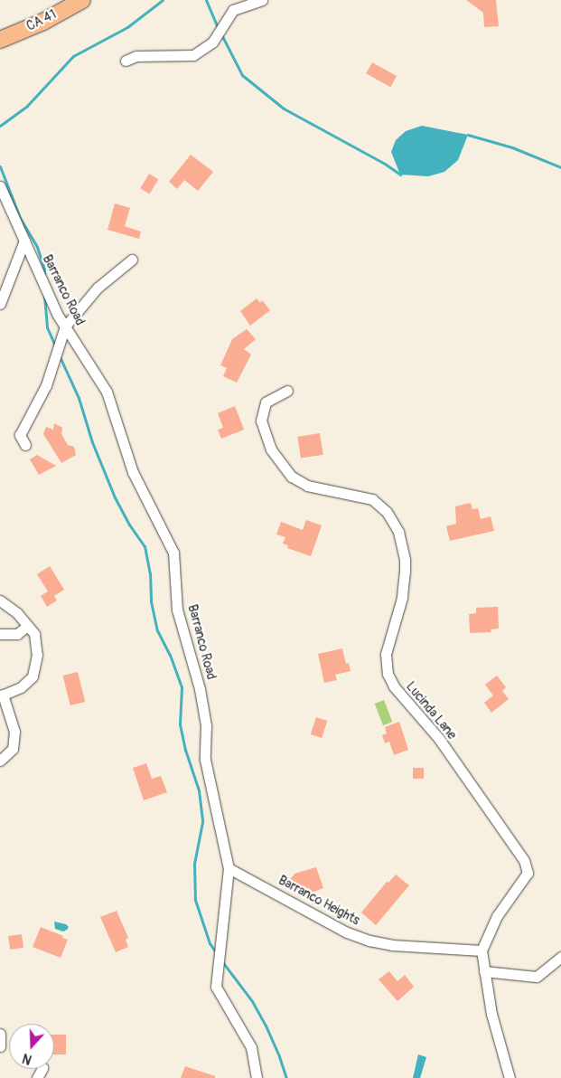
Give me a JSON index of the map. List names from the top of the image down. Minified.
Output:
{"streets":{"main road":["CA 41"],"street":["Barranco Road","Lucinda Lane","Barranco Heights"]},"crossings":[["Barranco Road","Barranco Heights"],["Lucinda Lane","Barranco Heights"]],"north":"bottom"}
